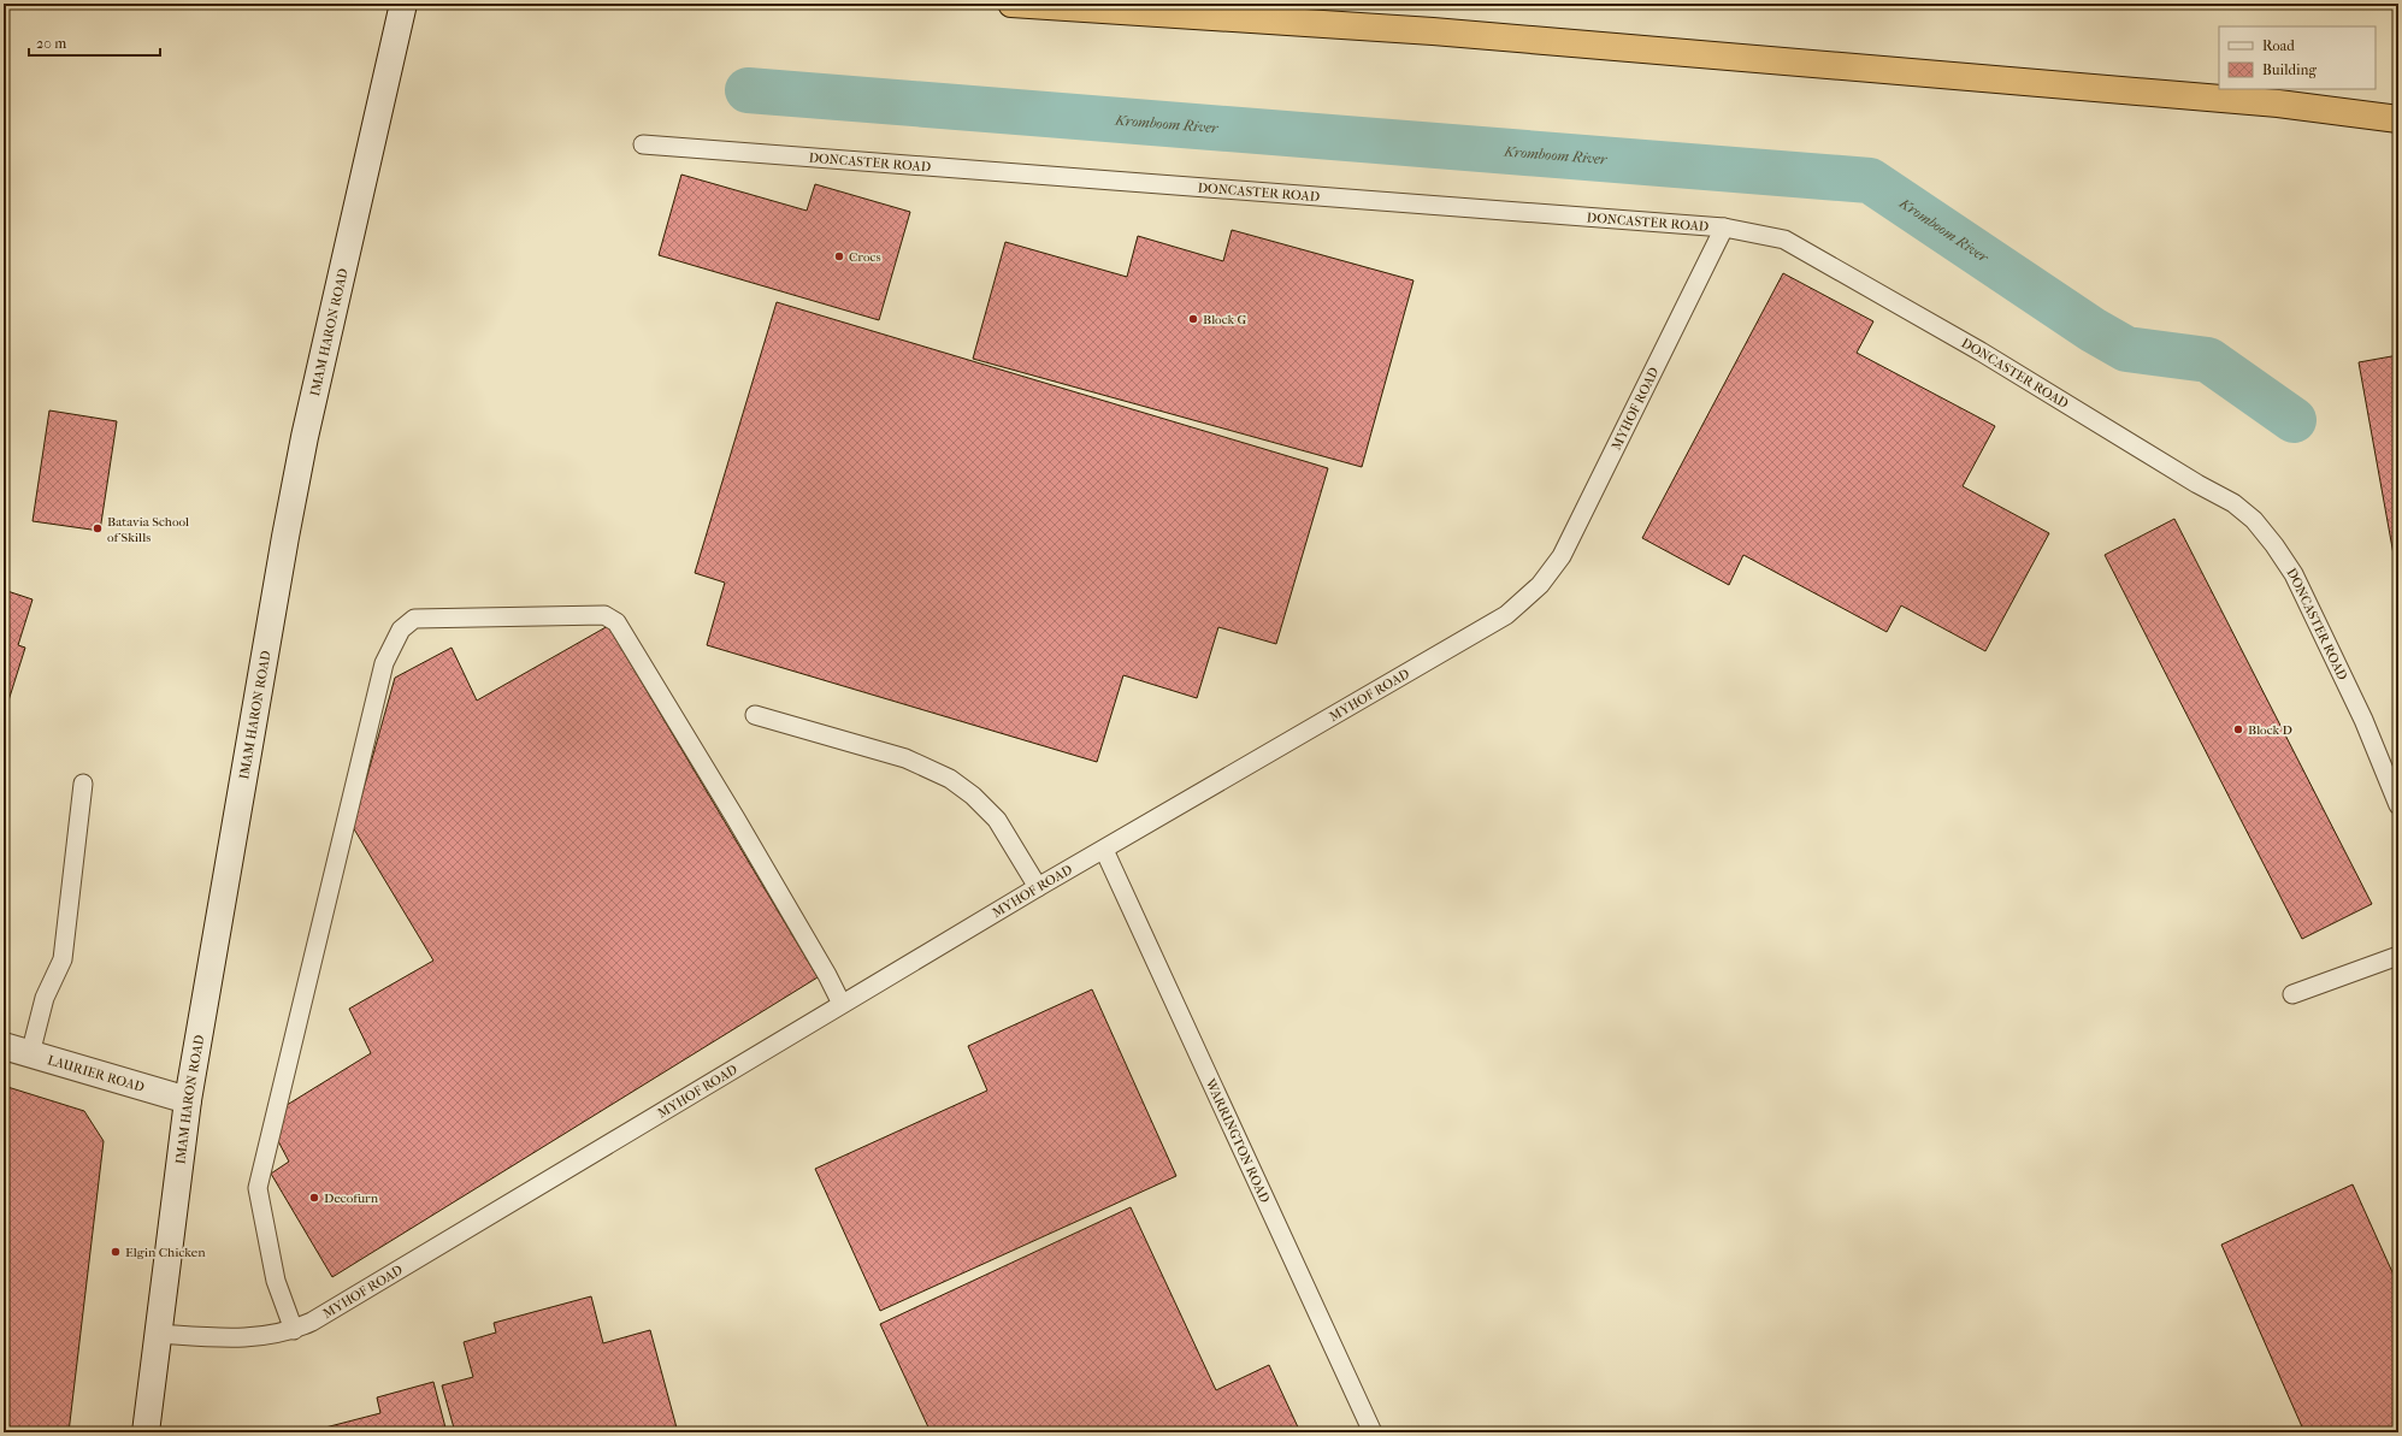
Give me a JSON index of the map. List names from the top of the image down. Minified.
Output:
{"streets":{"street":["IMAM HARON ROAD","LAURIER ROAD"],"lane":["DONCASTER ROAD","MYHOF ROAD","WARRINGTON ROAD"]},"crossings":[["DONCASTER ROAD","MYHOF ROAD"],["IMAM HARON ROAD","MYHOF ROAD"],["IMAM HARON ROAD","LAURIER ROAD"],["MYHOF ROAD","WARRINGTON ROAD"]],"water":["Kromboom River"],"places":["Crocs","Block G","Batavia School of Skills","Block D","Decofurn","Elgin Chicken"],"legend":["Road","Building"],"scale_bar":"20 m"}
